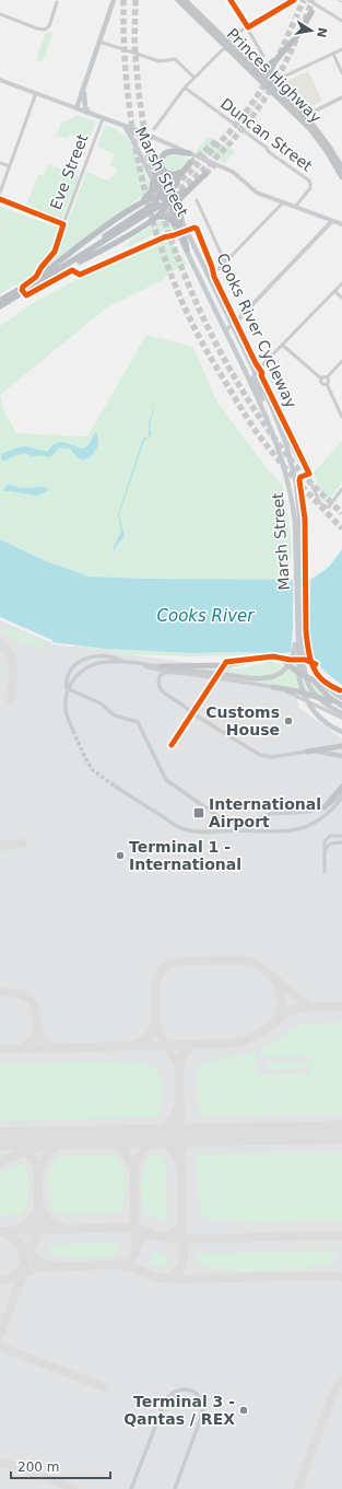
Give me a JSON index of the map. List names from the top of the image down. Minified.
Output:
{"streets":{"highway":["Princes Highway"],"main road":["Marsh Street"],"street":["Duncan Street","Eve Street"],"cycle path":["Cooks River Cycleway"]},"water":["Cooks River"],"places":{"other":["Customs House","Terminal 1 - International","Terminal 3 - Qantas / REX"],"transit":["International Airport"]},"scale_bar":"200 m","north":"right"}
